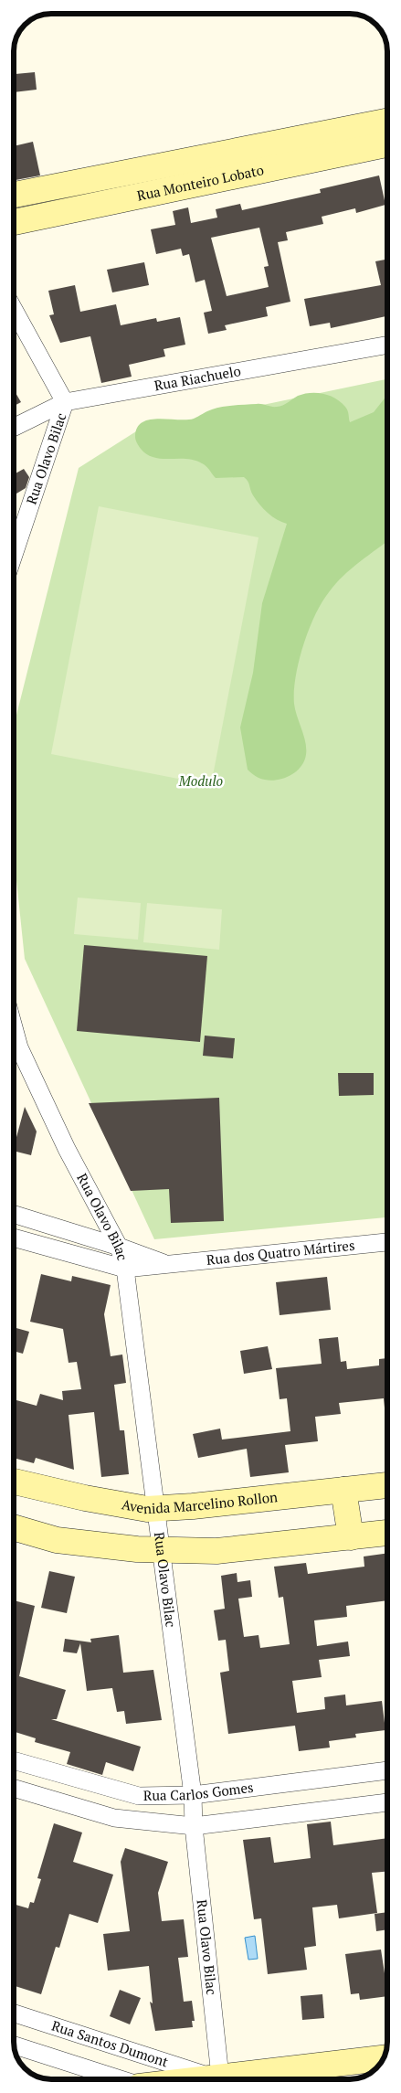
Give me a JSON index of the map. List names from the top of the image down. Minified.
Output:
{"streets":{"street":["Rua Monteiro Lobato","Rua Riachuelo","Rua Olavo Bilac","Rua dos Quatro Mártires","Avenida Marcelino Rollon","Rua Carlos Gomes","Rua Santos Dumont"]},"crossings":[["Rua Riachuelo","Rua Olavo Bilac"],["Rua Olavo Bilac","Rua dos Quatro Mártires"],["Rua Olavo Bilac","Avenida Marcelino Rollon"],["Rua Olavo Bilac","Rua Carlos Gomes"],["Rua Olavo Bilac","Rua Santos Dumont"]],"parks":["Modulo"]}
